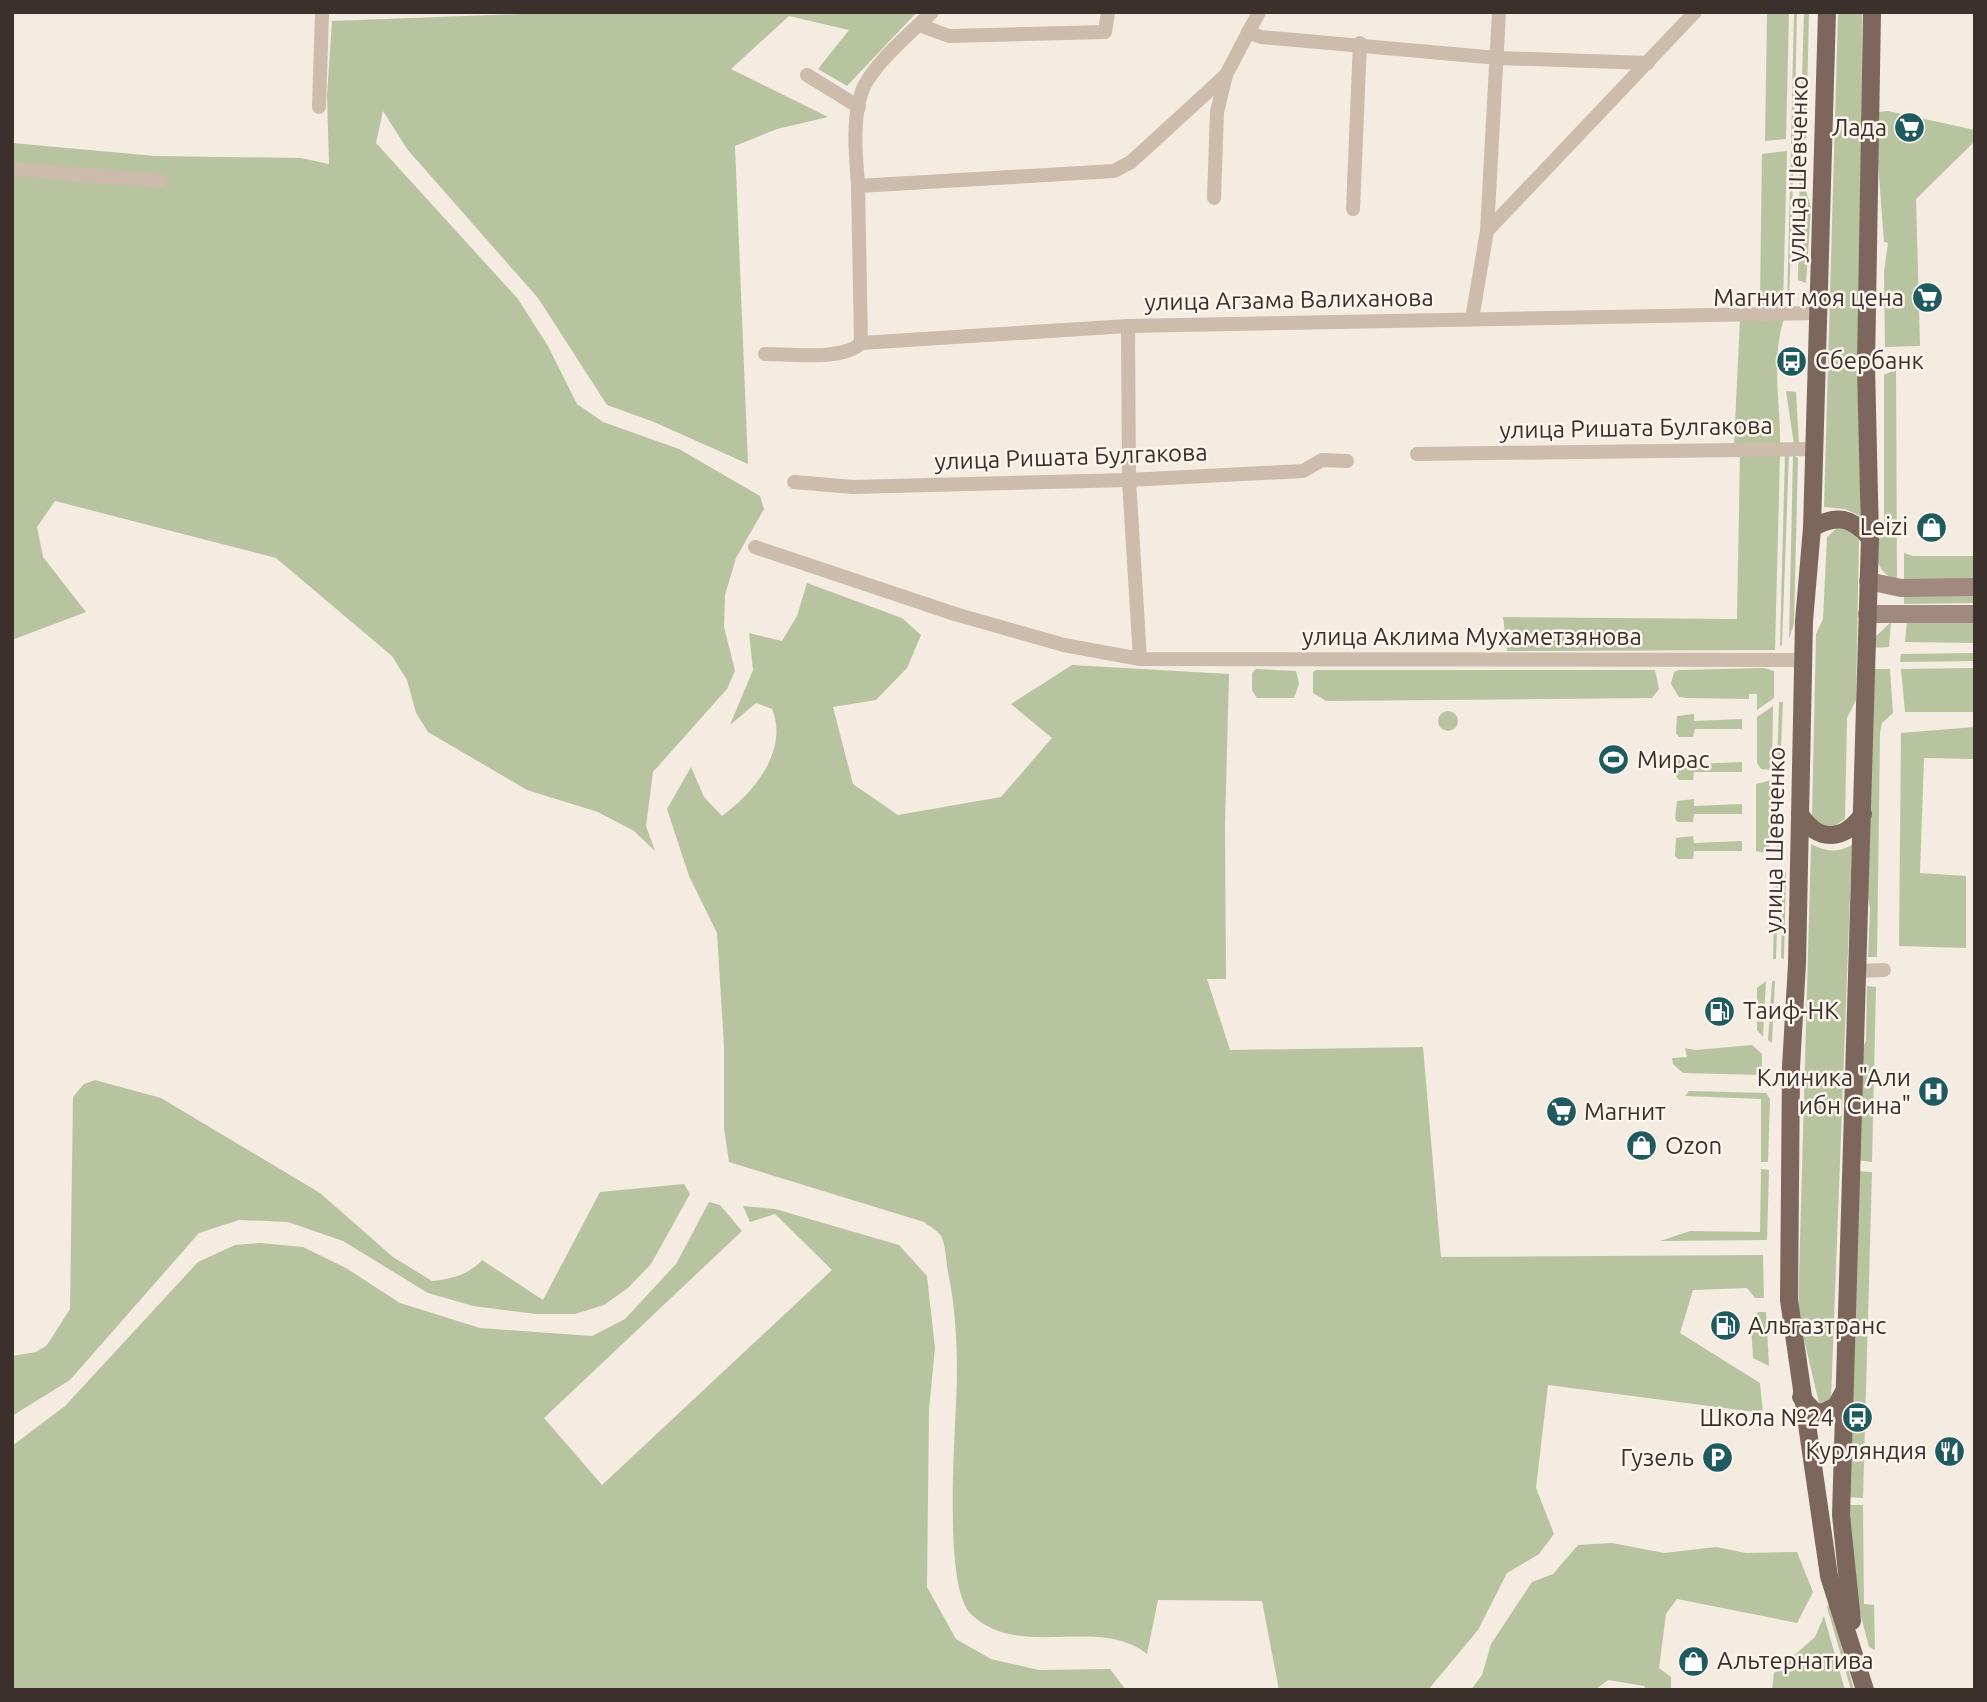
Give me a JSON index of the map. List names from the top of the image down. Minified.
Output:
{"streets":{"main road":["улица Шевченко"],"street":["улица Агзама Валиханова","улица Ришата Булгакова","улица Аклима Мухаметзянова"]},"crossings":[["улица Шевченко","улица Агзама Валиханова"],["улица Шевченко","улица Ришата Булгакова"],["улица Шевченко","улица Аклима Мухаметзянова"]],"places":{"supermarket":["Лада","Магнит моя цена","Магнит"],"bus stop":["Сбербанк","Школа №24"],"shop":["Leizi","Ozon","Альтернатива"],"sports":["Мирас"],"fuel station":["Таиф-НК","Альгазтранс"],"hospital":["Клиника \"Али ибн Сина\""],"restaurant":["Курляндия"],"parking":["Гузель"]}}
